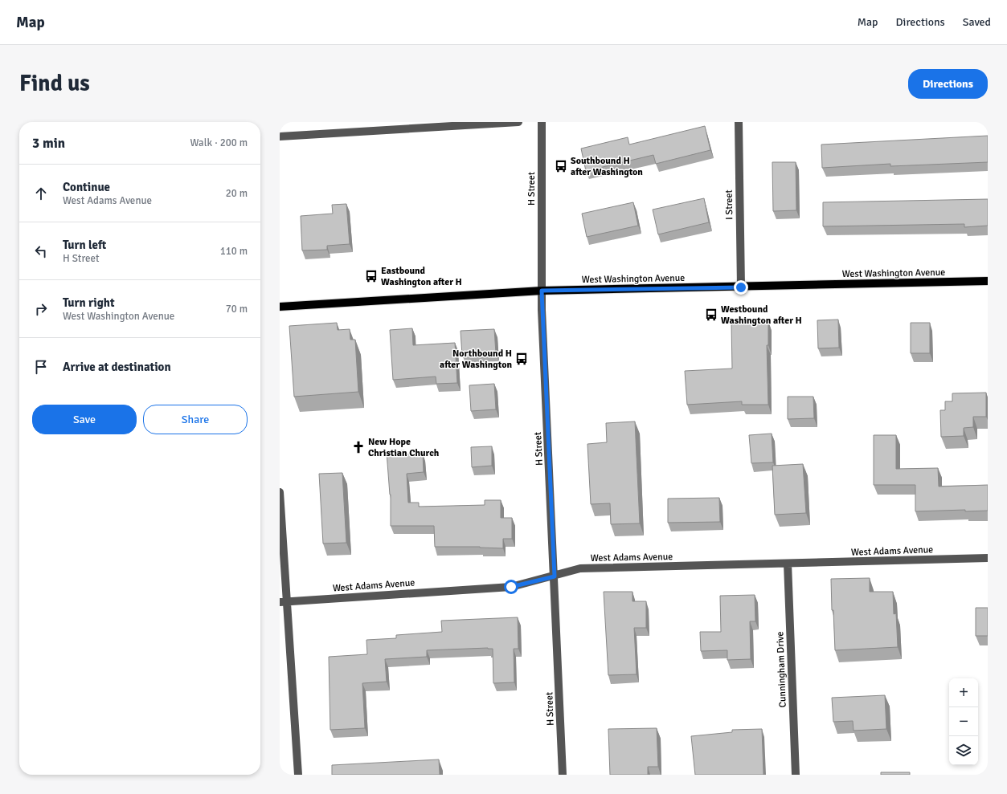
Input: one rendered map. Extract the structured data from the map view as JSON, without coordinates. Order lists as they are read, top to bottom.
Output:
{
  "streets": {
    "main road": ["West Washington Avenue"],
    "street": [
      "H Street",
      "I Street",
      "West Adams Avenue",
      "Cunningham Drive"
    ]
  },
  "crossings": [
    ["H Street", "West Washington Avenue"],
    ["H Street", "West Adams Avenue"],
    ["I Street", "West Washington Avenue"],
    ["West Adams Avenue", "Cunningham Drive"]
  ],
  "places": {
    "bus stop": [
      "Southbound H after Washington",
      "Eastbound Washington after H",
      "Westbound Washington after H",
      "Northbound H after Washington"
    ],
    "church": ["New Hope Christian Church"]
  },
  "page": {
    "header": "Map",
    "nav": ["Map", "Directions", "Saved"],
    "buttons": [
      "Directions",
      ["Save", "Share"]
    ],
    "title": "Find us",
    "heading": ["3 min", "Walk · 200 m"],
    "list": [
      ["Continue", "West Adams Avenue", "20 m"],
      ["Turn left", "H Street", "110 m"],
      ["Turn right", "West Washington Avenue", "70 m"],
      "Arrive at destination"
    ],
    "map_buttons": ["+", "−"]
  }
}
